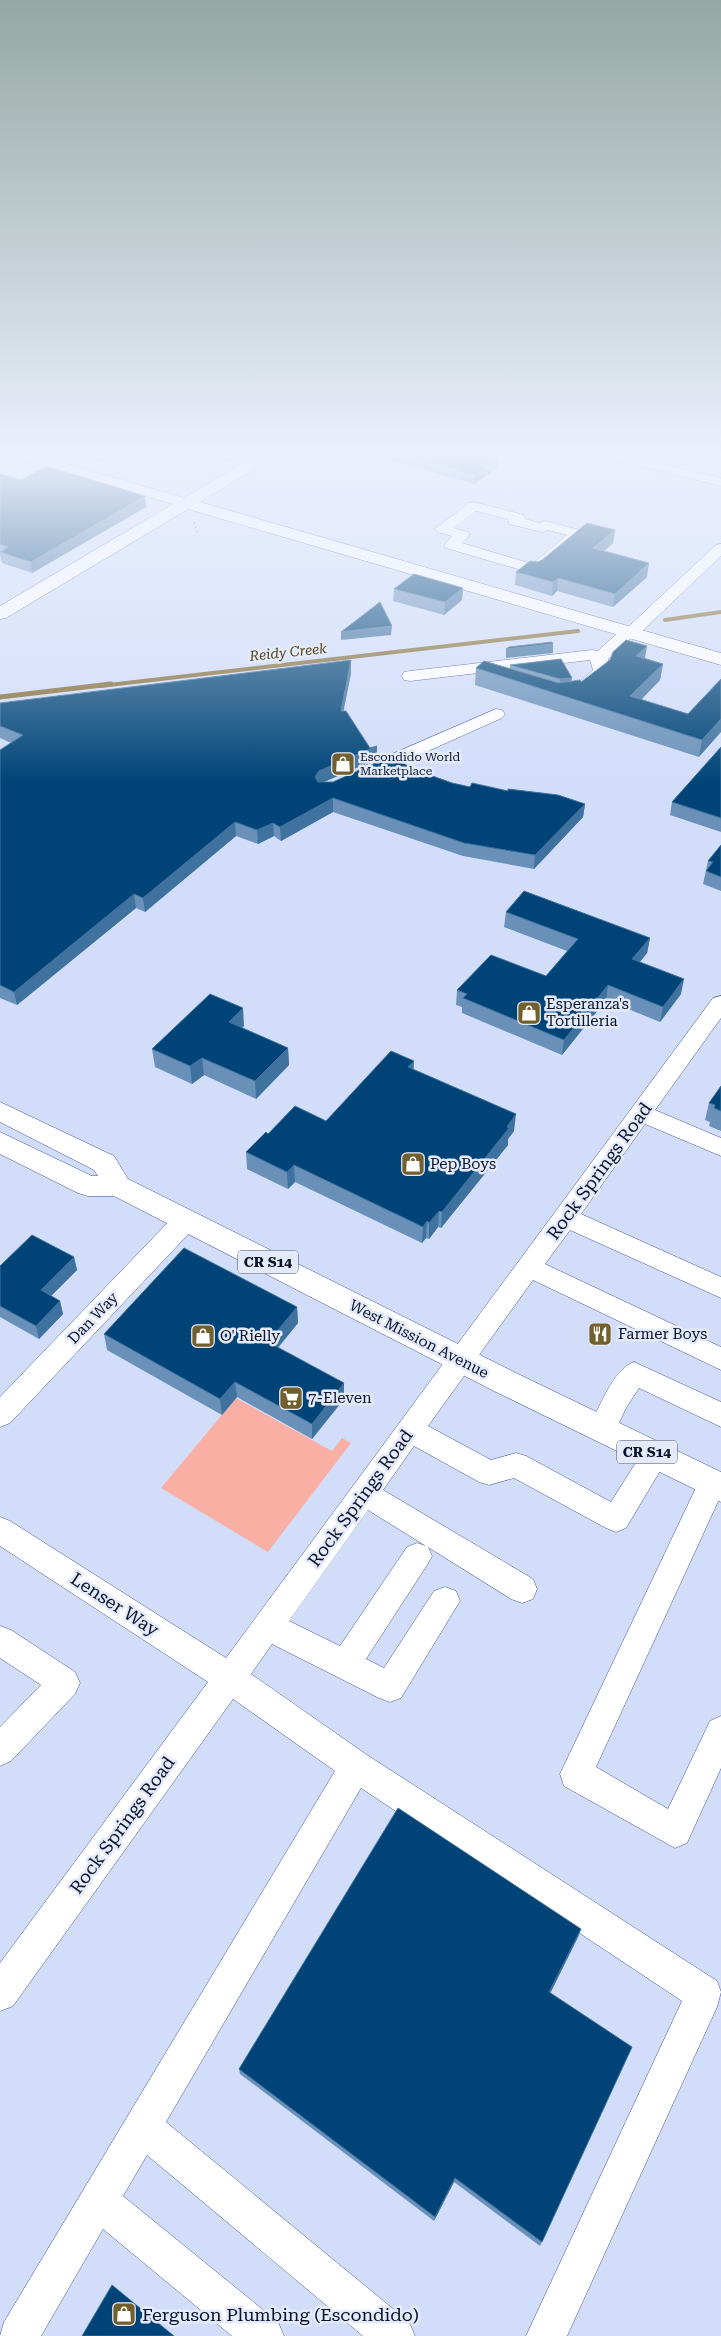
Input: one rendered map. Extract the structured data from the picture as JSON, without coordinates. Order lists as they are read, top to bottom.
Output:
{
  "streets": {
    "main road": ["CR S14", "West Mission Avenue"],
    "street": ["Rock Springs Road", "Dan Way", "Lenser Way"]
  },
  "crossings": [
    ["Rock Springs Road", "West Mission Avenue"],
    ["Rock Springs Road", "Lenser Way"],
    ["Dan Way", "West Mission Avenue"]
  ],
  "water": ["Reidy Creek"],
  "places": {
    "shop": [
      "Escondido World Marketplace",
      "Esperanza's Tortilleria",
      "Pep Boys",
      "O' Rielly",
      "Ferguson Plumbing (Escondido)"
    ],
    "restaurant": ["Farmer Boys"],
    "supermarket": ["7-Eleven"]
  }
}
